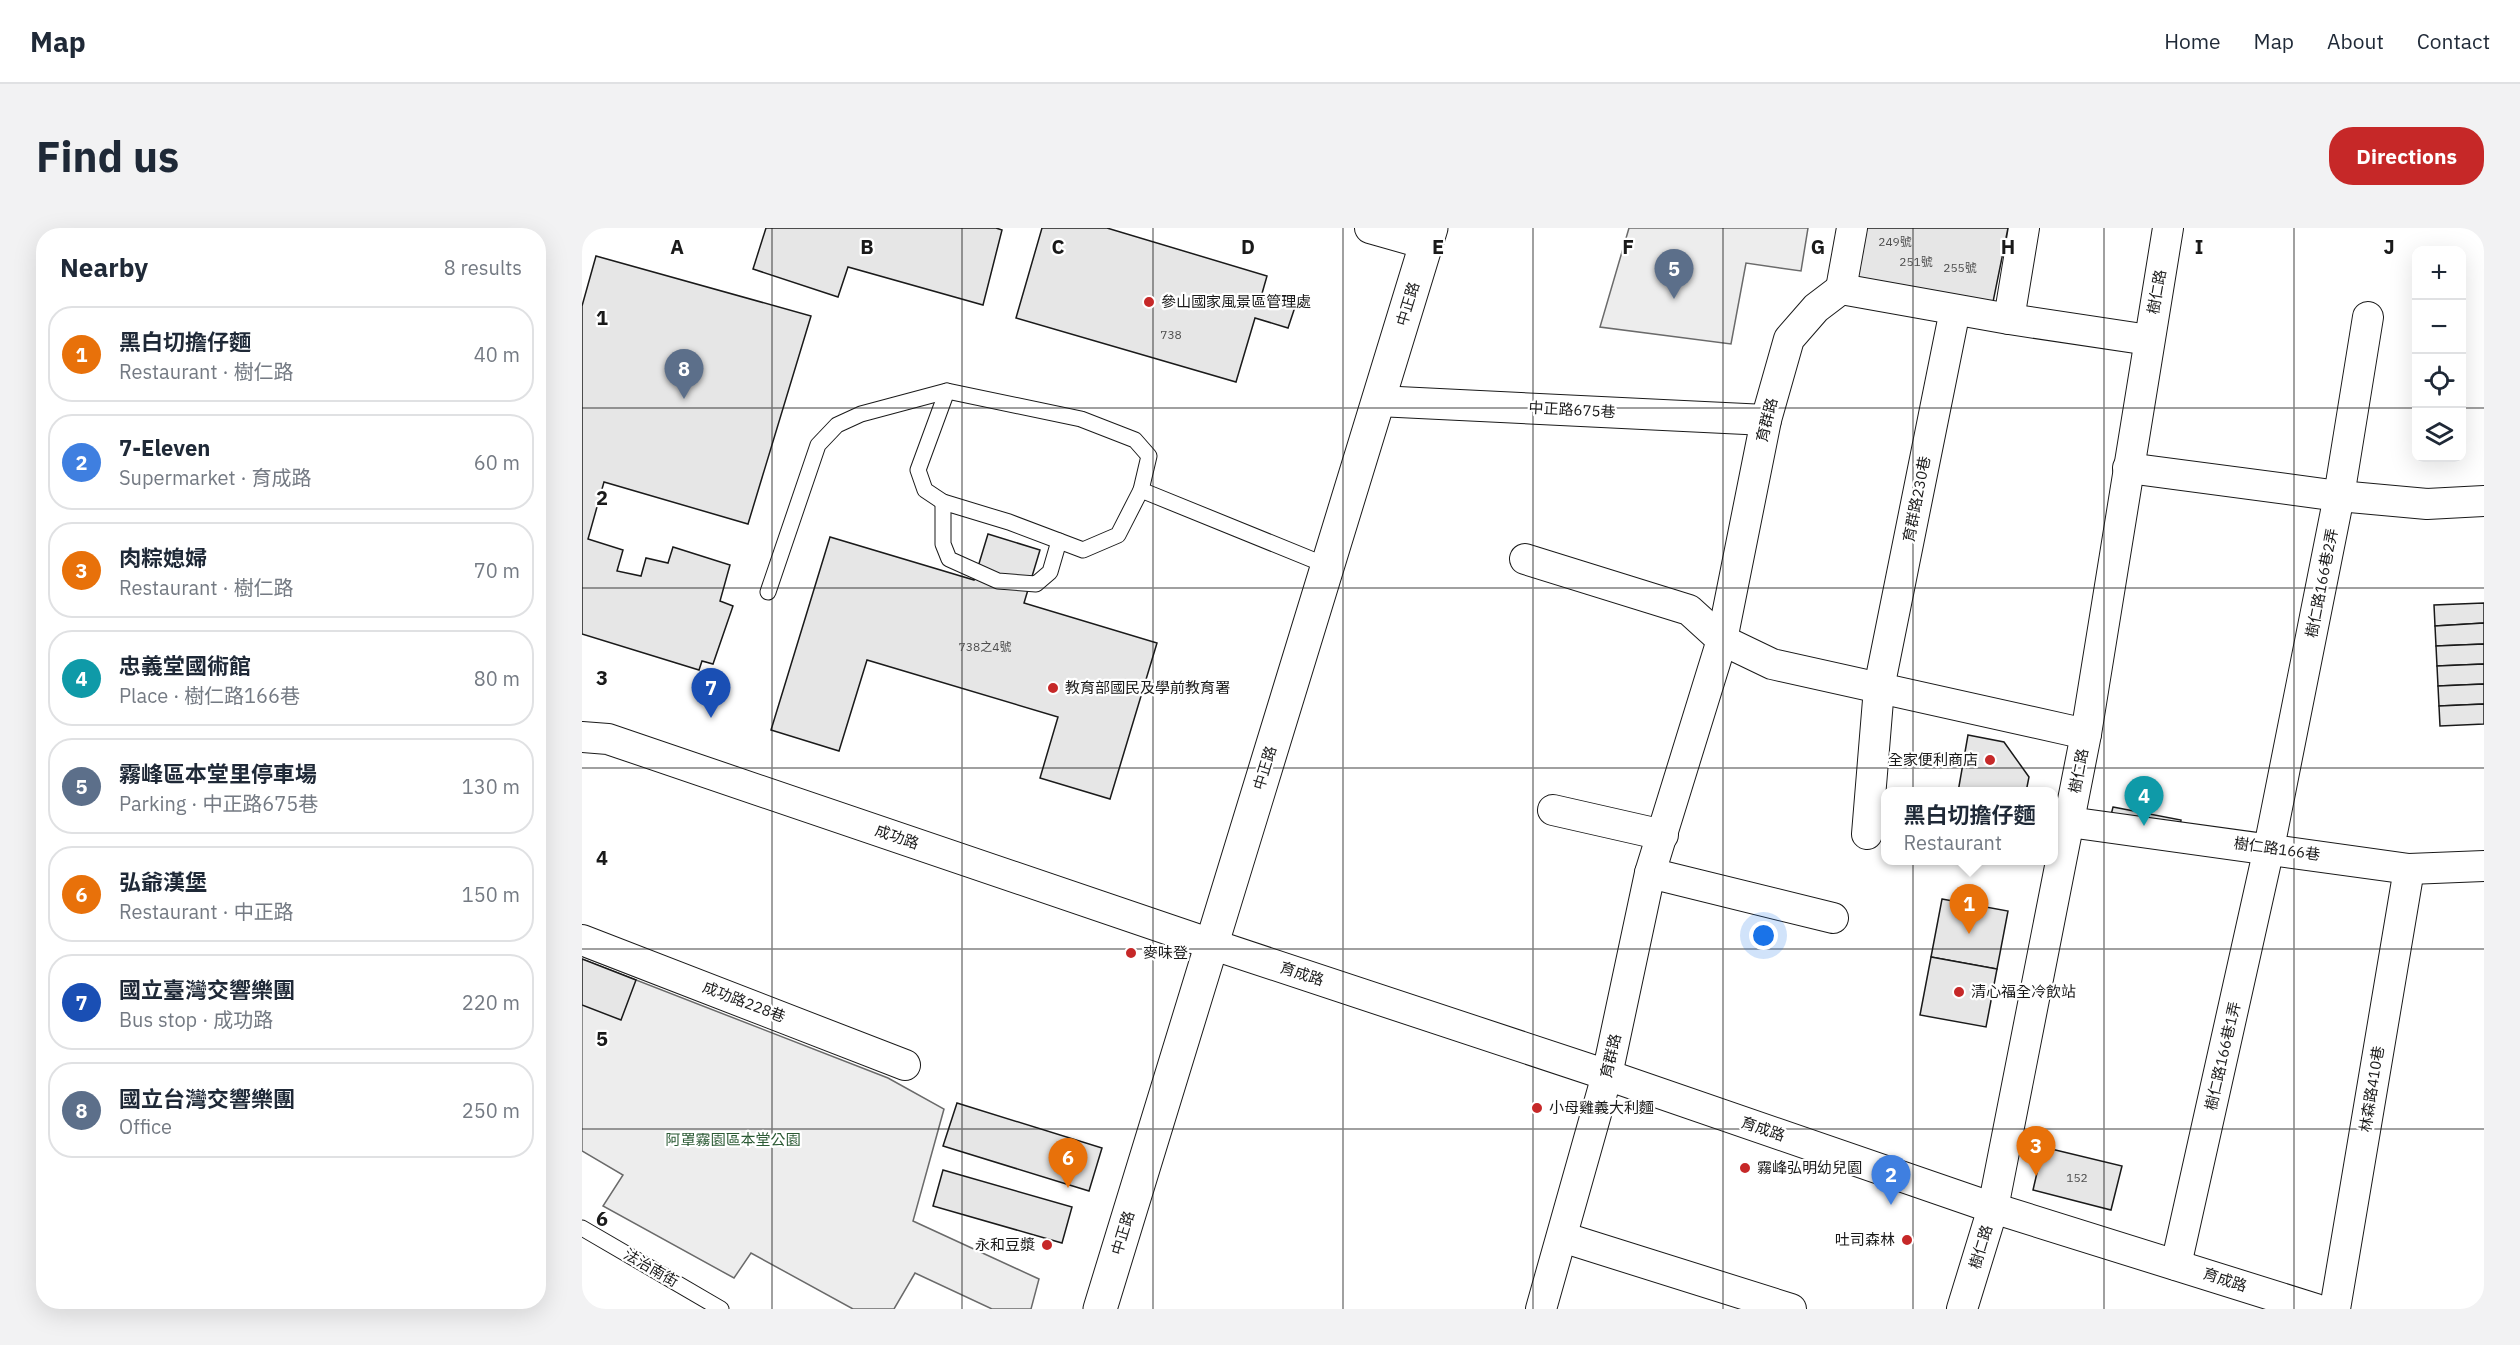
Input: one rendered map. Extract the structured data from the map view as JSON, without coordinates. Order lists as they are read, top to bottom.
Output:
{
  "streets": {
    "street": [
      "樹仁路",
      "中正路",
      "中正路675巷",
      "育群路",
      "育群路230巷",
      "樹仁路166巷2弄",
      "成功路",
      "樹仁路166巷",
      "育成路",
      "成功路228巷",
      "樹仁路166巷1弄",
      "林森路410巷"
    ],
    "lane": ["法治南街"]
  },
  "crossings": [
    ["樹仁路", "樹仁路166巷"],
    ["樹仁路", "育成路"],
    ["中正路", "中正路675巷"],
    ["中正路", "成功路"],
    ["中正路", "育成路"],
    ["中正路675巷", "育群路"],
    ["育群路", "育成路"],
    ["樹仁路166巷2弄", "樹仁路166巷"],
    ["樹仁路166巷2弄", "樹仁路166巷1弄"],
    ["成功路", "育成路"],
    ["樹仁路166巷", "樹仁路166巷1弄"],
    ["樹仁路166巷", "林森路410巷"],
    ["育成路", "樹仁路166巷1弄"]
  ],
  "parks": ["阿罩霧園區本堂公園"],
  "places": [
    "參山國家風景區管理處",
    "教育部國民及學前教育署",
    "全家便利商店",
    "麥味登",
    "清心福全冷飲站",
    "小母雞義大利麵",
    "霧峰弘明幼兒園",
    "吐司森林",
    "永和豆漿"
  ],
  "house_numbers": [
    "249號",
    "251號",
    "255號",
    "738",
    "738之4號",
    "152"
  ],
  "page": {
    "header": "Map",
    "nav": [
      "Home",
      "Map",
      "About",
      "Contact"
    ],
    "buttons": "Directions",
    "title": "Find us",
    "heading": ["Nearby", "8 results"],
    "map_buttons": ["+", "−"],
    "pins": [
      "5",
      "8",
      "7",
      "4",
      "1",
      "3",
      "6",
      "2"
    ],
    "list": [
      {
        "mark": "1",
        "name": "黑白切擔仔麵",
        "note": "Restaurant · 樹仁路",
        "value": "40 m"
      },
      {
        "mark": "2",
        "name": "7-Eleven",
        "note": "Supermarket · 育成路",
        "value": "60 m"
      },
      {
        "mark": "3",
        "name": "肉粽媳婦",
        "note": "Restaurant · 樹仁路",
        "value": "70 m"
      },
      {
        "mark": "4",
        "name": "忠義堂國術館",
        "note": "Place · 樹仁路166巷",
        "value": "80 m"
      },
      {
        "mark": "5",
        "name": "霧峰區本堂里停車場",
        "note": "Parking · 中正路675巷",
        "value": "130 m"
      },
      {
        "mark": "6",
        "name": "弘爺漢堡",
        "note": "Restaurant · 中正路",
        "value": "150 m"
      },
      {
        "mark": "7",
        "name": "國立臺灣交響樂團",
        "note": "Bus stop · 成功路",
        "value": "220 m"
      },
      {
        "mark": "8",
        "name": "國立台灣交響樂團",
        "note": "Office",
        "value": "250 m"
      }
    ],
    "popup": ["黑白切擔仔麵", "Restaurant"]
  },
  "grid": {
    "columns": [
      "A",
      "B",
      "C",
      "D",
      "E",
      "F",
      "G",
      "H",
      "I",
      "J"
    ],
    "rows": [
      "1",
      "2",
      "3",
      "4",
      "5",
      "6"
    ]
  }
}
